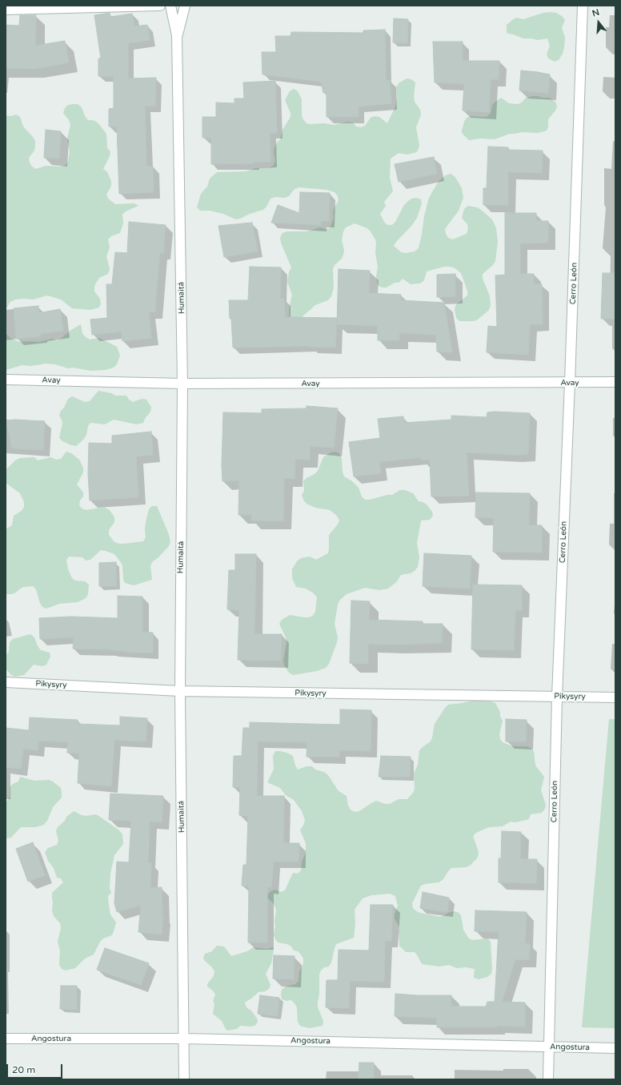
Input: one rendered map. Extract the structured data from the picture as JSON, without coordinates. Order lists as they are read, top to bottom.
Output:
{
  "streets": {
    "street": [
      "Cerro León",
      "Humaitá",
      "Avay",
      "Pikysyry",
      "Angostura"
    ]
  },
  "crossings": [
    ["Cerro León", "Avay"],
    ["Cerro León", "Pikysyry"],
    ["Cerro León", "Angostura"],
    ["Humaitá", "Avay"],
    ["Humaitá", "Pikysyry"],
    ["Humaitá", "Angostura"]
  ],
  "scale_bar": "20 m",
  "north": "top"
}
